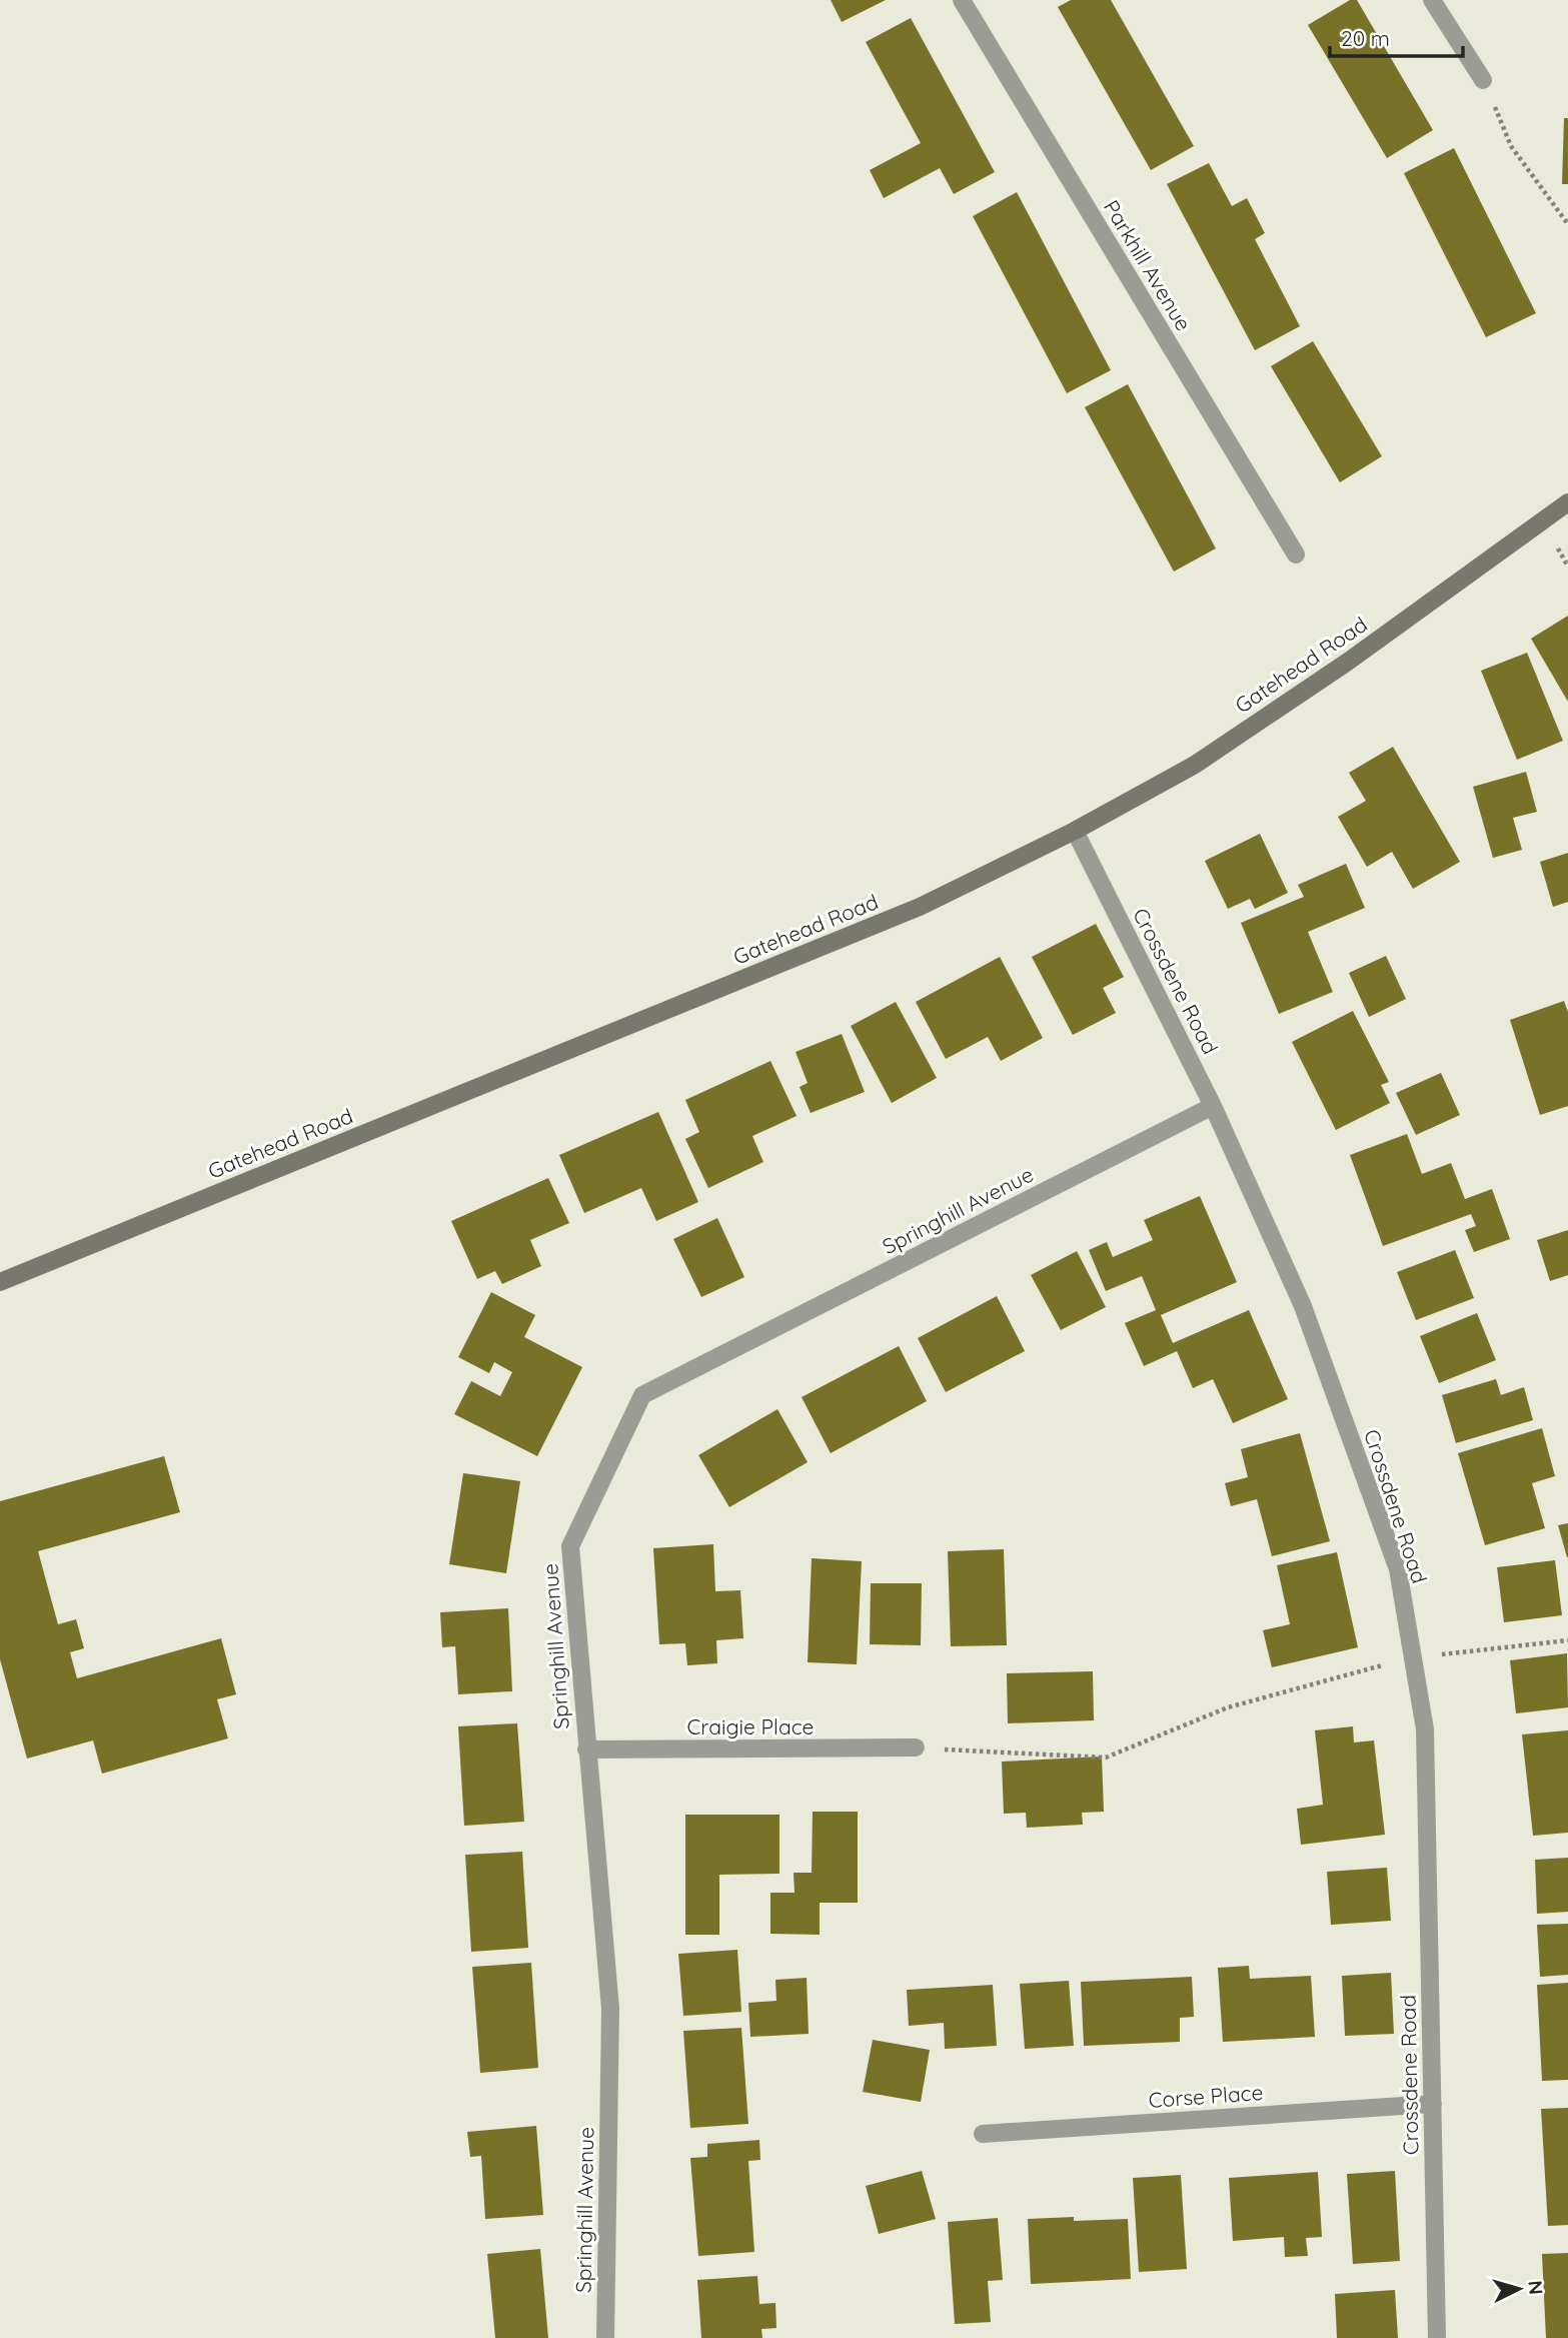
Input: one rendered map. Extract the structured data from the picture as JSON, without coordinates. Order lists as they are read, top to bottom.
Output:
{
  "streets": {
    "main road": ["Gatehead Road"],
    "street": [
      "Parkhill Avenue",
      "Crossdene Road",
      "Springhill Avenue",
      "Craigie Place",
      "Corse Place"
    ]
  },
  "crossings": [
    ["Gatehead Road", "Crossdene Road"],
    ["Crossdene Road", "Springhill Avenue"],
    ["Crossdene Road", "Corse Place"],
    ["Springhill Avenue", "Craigie Place"]
  ],
  "scale_bar": "20 m",
  "north": "right"
}
